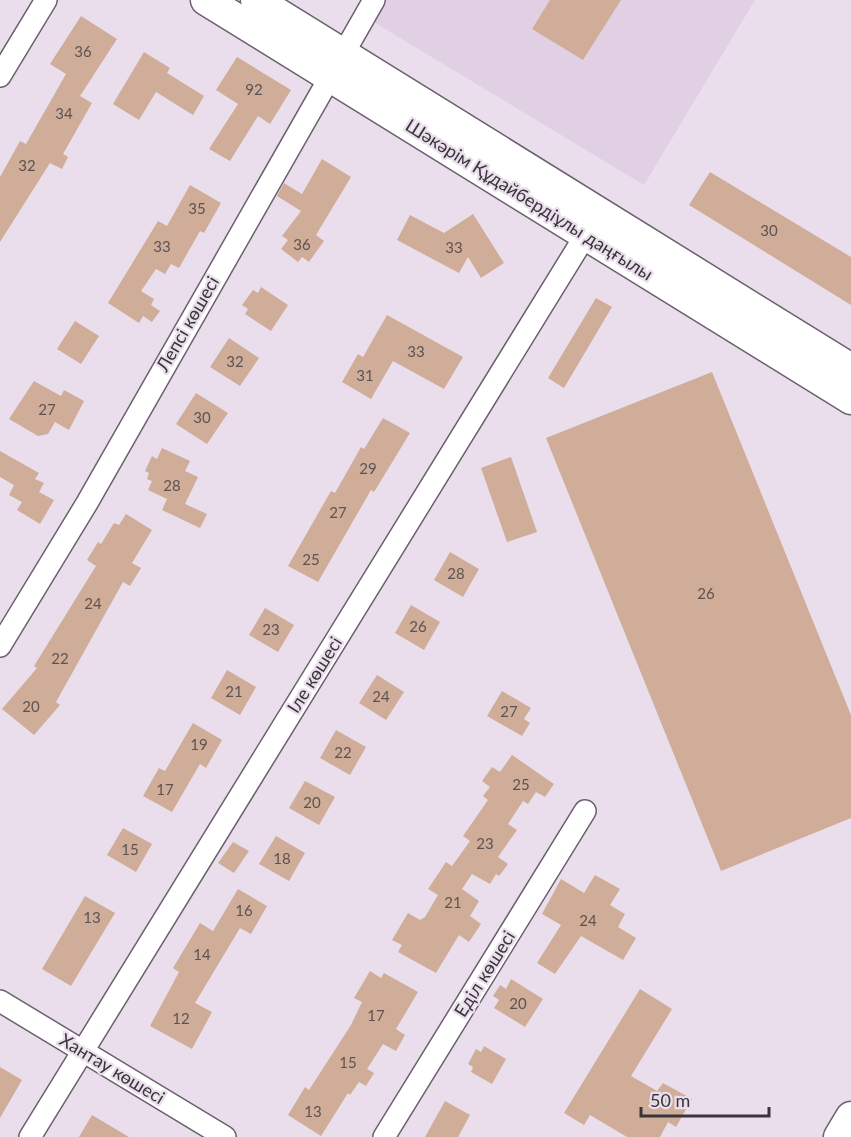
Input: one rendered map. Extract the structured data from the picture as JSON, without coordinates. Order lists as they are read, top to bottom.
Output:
{
  "streets": {
    "main road": ["Шәкәрім Құдайбердіұлы даңғылы"],
    "street": [
      "Лепсі көшесі",
      "Іле көшесі",
      "Еділ көшесі",
      "Хантау көшесі"
    ]
  },
  "crossings": [
    ["Шәкәрім Құдайбердіұлы даңғылы", "Лепсі көшесі"],
    ["Шәкәрім Құдайбердіұлы даңғылы", "Іле көшесі"],
    ["Іле көшесі", "Хантау көшесі"]
  ],
  "house_numbers": [
    "36",
    "92",
    "34",
    "32",
    "35",
    "30",
    "36",
    "33",
    "33",
    "33",
    "32",
    "31",
    "27",
    "30",
    "29",
    "28",
    "27",
    "25",
    "28",
    "26",
    "24",
    "26",
    "23",
    "22",
    "21",
    "24",
    "20",
    "27",
    "19",
    "22",
    "25",
    "17",
    "20",
    "23",
    "15",
    "18",
    "21",
    "16",
    "13",
    "24",
    "14",
    "20",
    "17",
    "12",
    "15",
    "13"
  ],
  "scale_bar": "50 m"
}
